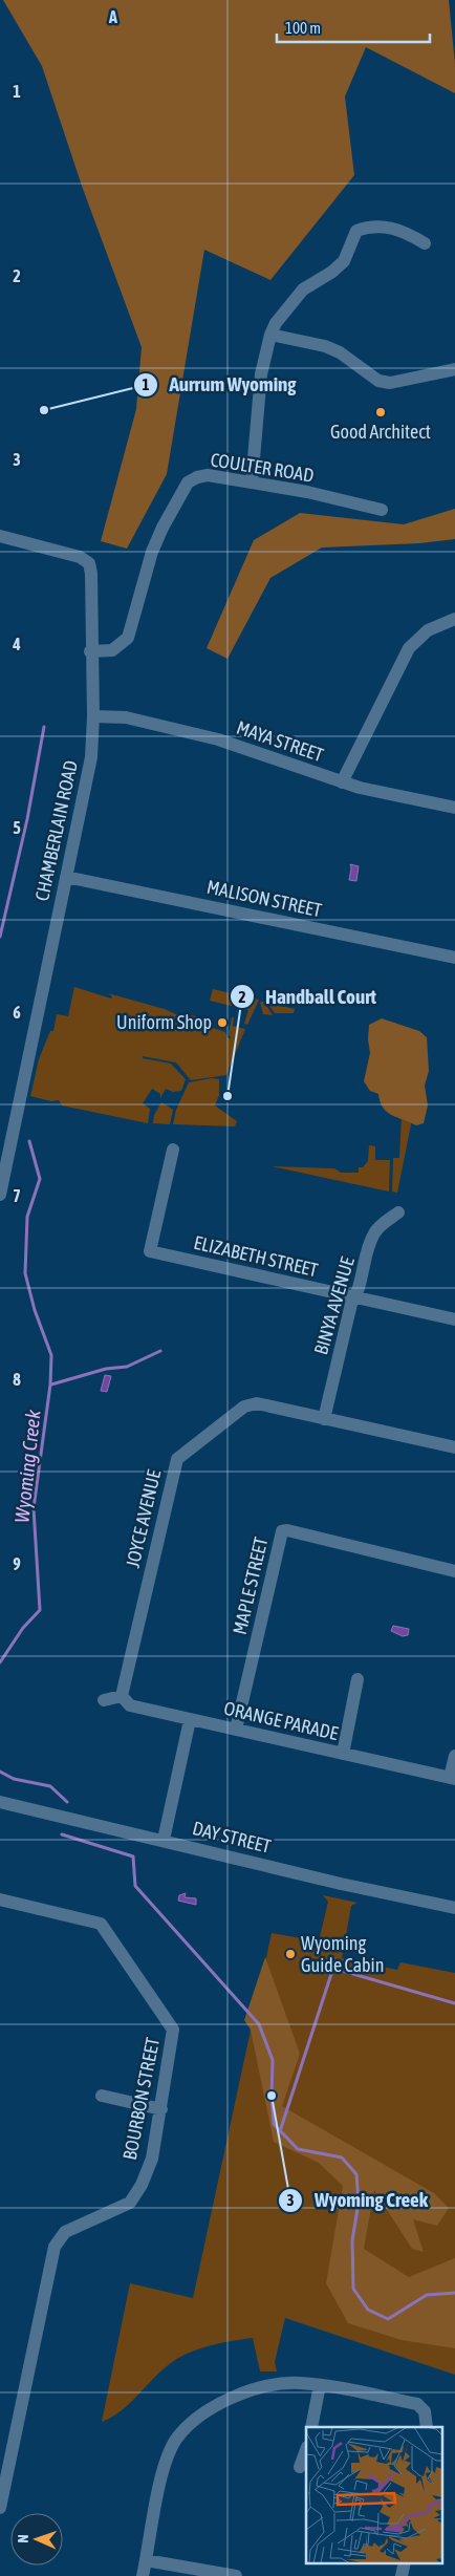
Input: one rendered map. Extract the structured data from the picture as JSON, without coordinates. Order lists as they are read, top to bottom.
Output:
{
  "streets": {
    "street": [
      "COULTER ROAD",
      "MAYA STREET",
      "CHAMBERLAIN ROAD",
      "MALISON STREET",
      "ELIZABETH STREET",
      "BINYA AVENUE",
      "JOYCE AVENUE",
      "MAPLE STREET",
      "ORANGE PARADE",
      "DAY STREET",
      "BOURBON STREET"
    ]
  },
  "crossings": [
    ["COULTER ROAD", "CHAMBERLAIN ROAD"],
    ["MAYA STREET", "CHAMBERLAIN ROAD"],
    ["CHAMBERLAIN ROAD", "MALISON STREET"],
    ["ELIZABETH STREET", "BINYA AVENUE"],
    ["BINYA AVENUE", "JOYCE AVENUE"],
    ["JOYCE AVENUE", "ORANGE PARADE"],
    ["MAPLE STREET", "ORANGE PARADE"]
  ],
  "water": ["Wyoming Creek"],
  "places": [
    "Aurrum Wyoming",
    "Good Architect",
    "Uniform Shop",
    "Handball Court",
    "Wyoming Guide Cabin",
    "Wyoming Creek"
  ],
  "scale_bar": "100 m",
  "north": "left",
  "grid": {
    "columns": ["A"],
    "rows": [
      "1",
      "2",
      "3",
      "4",
      "5",
      "6",
      "7",
      "8",
      "9"
    ]
  }
}
